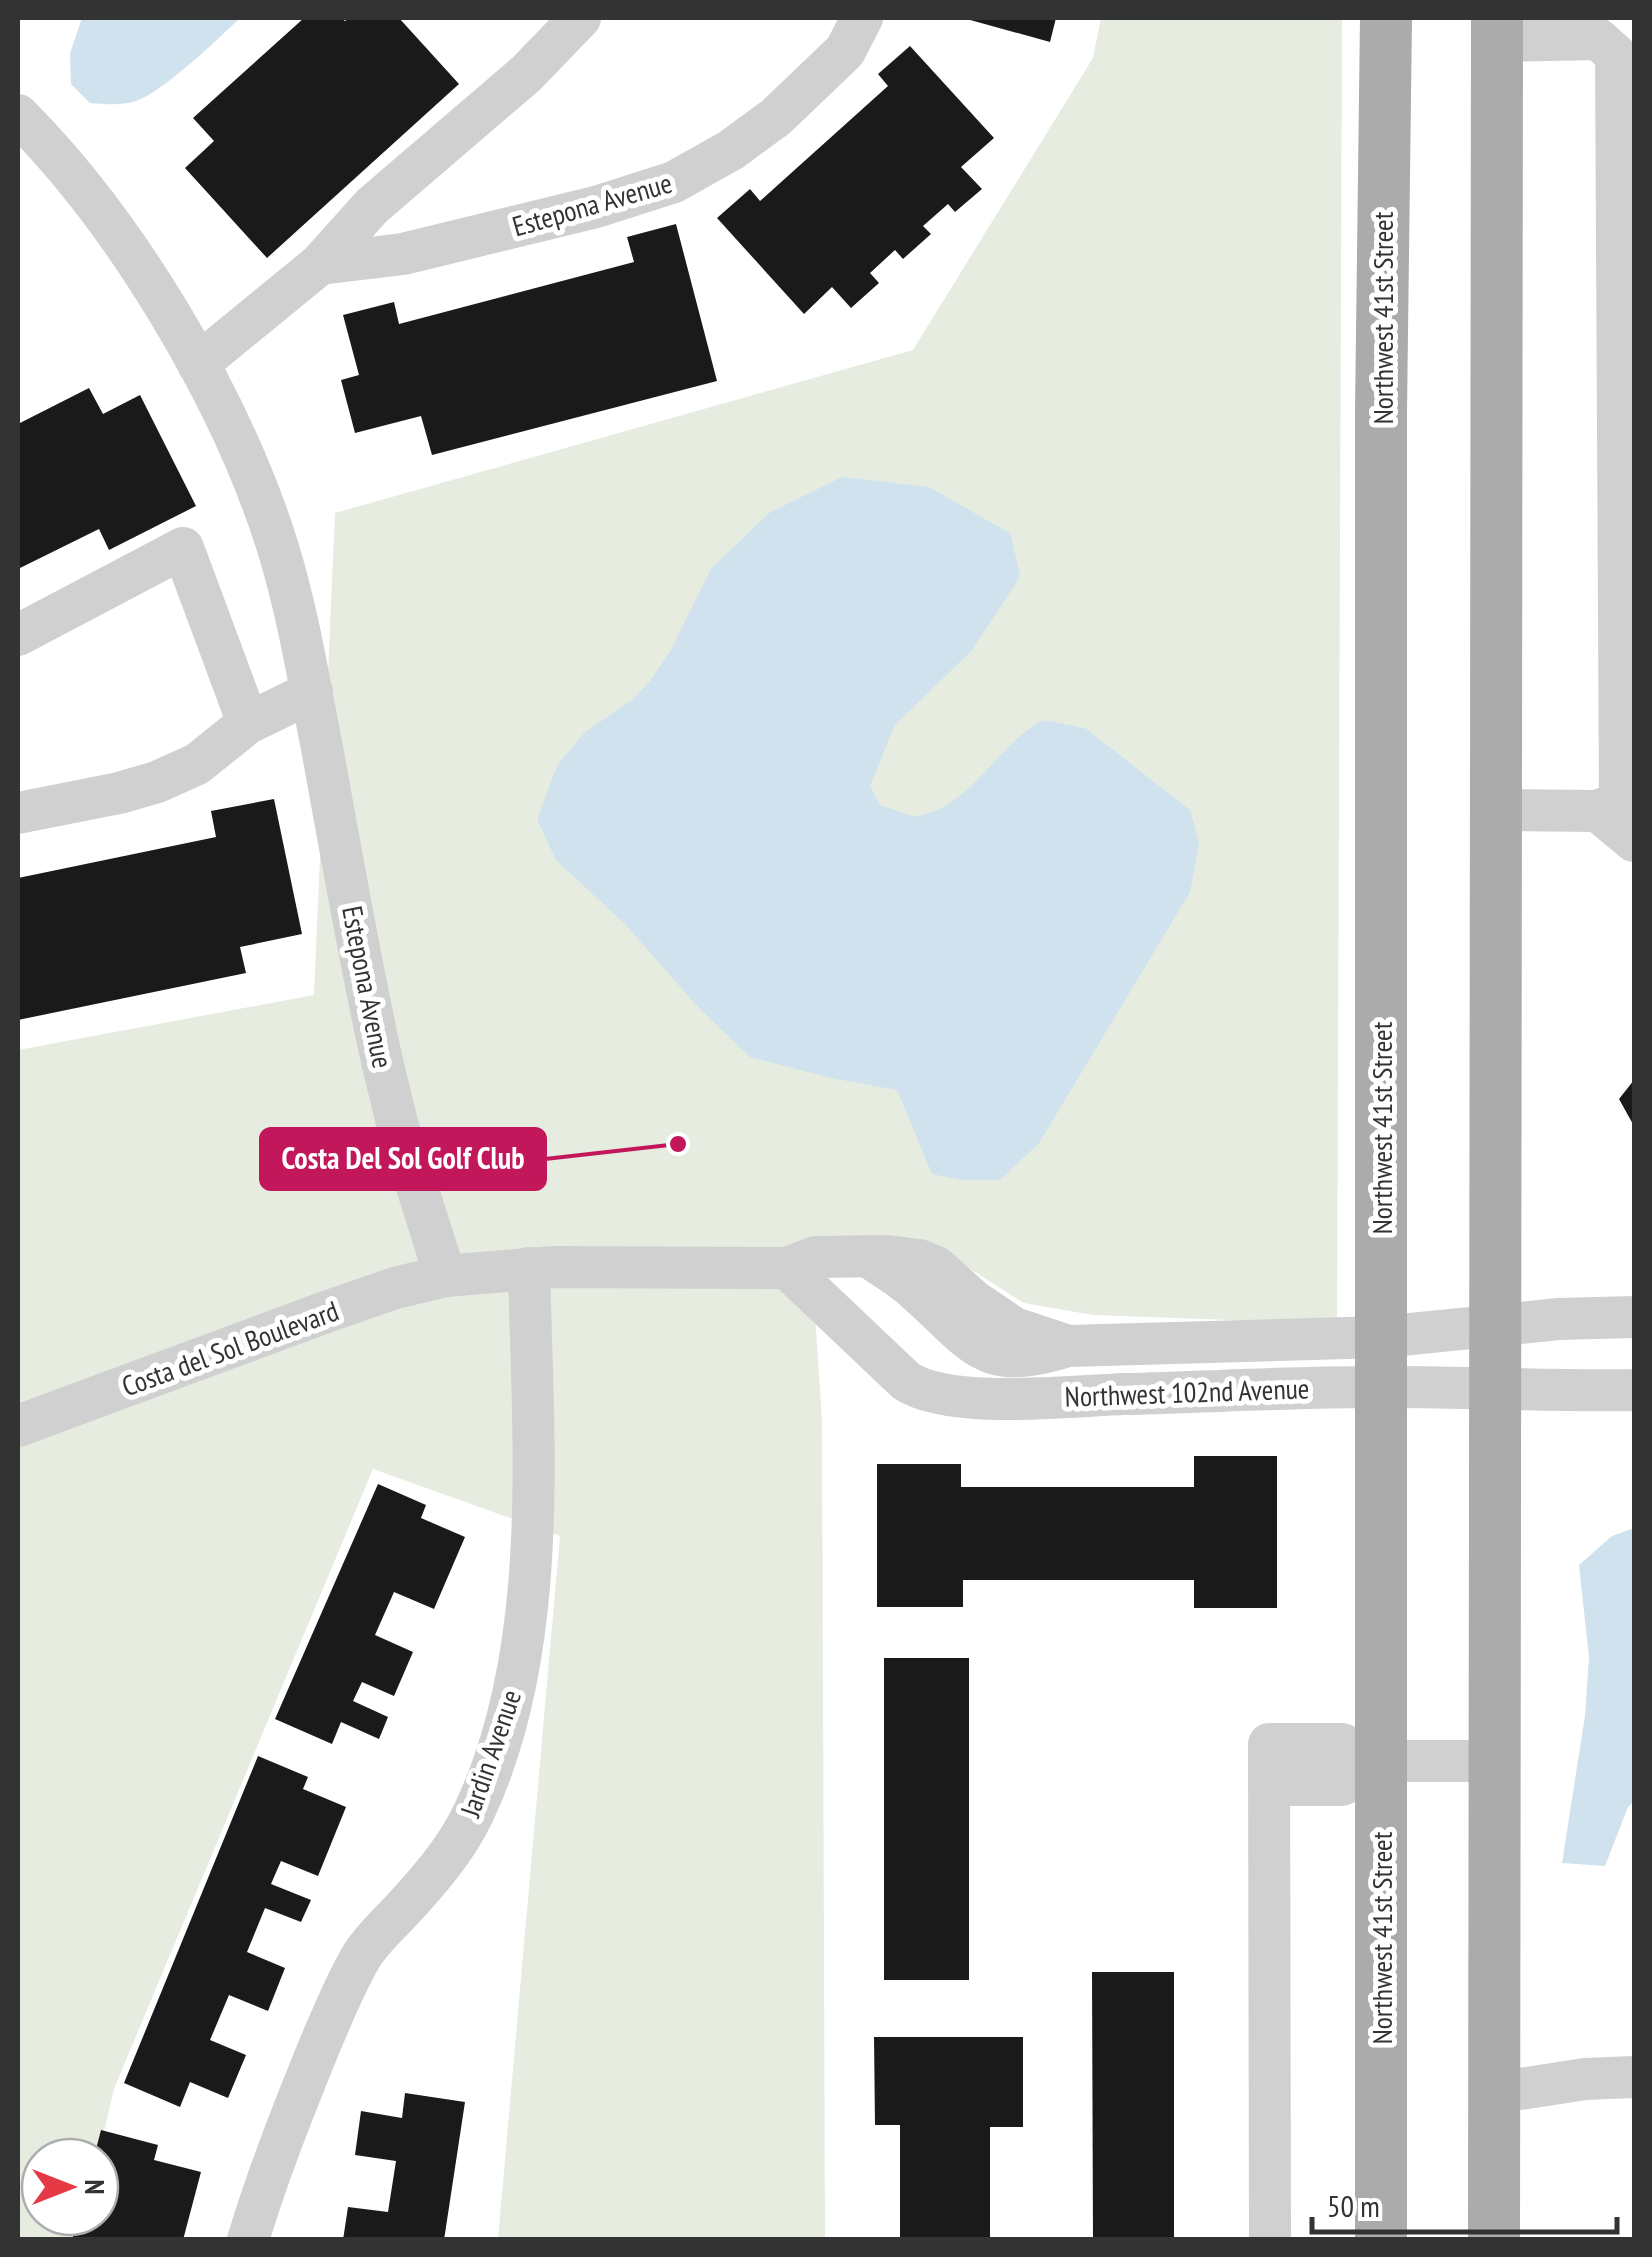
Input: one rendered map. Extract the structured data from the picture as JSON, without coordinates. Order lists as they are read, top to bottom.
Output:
{
  "streets": {
    "main road": ["Northwest 41st Street"],
    "street": [
      "Estepona Avenue",
      "Costa del Sol Boulevard",
      "Northwest 102nd Avenue",
      "Jardin Avenue"
    ]
  },
  "crossings": [
    ["Estepona Avenue", "Costa del Sol Boulevard"],
    ["Estepona Avenue", "Northwest 102nd Avenue"],
    ["Northwest 41st Street", "Northwest 102nd Avenue"],
    ["Costa del Sol Boulevard", "Northwest 102nd Avenue"],
    ["Northwest 102nd Avenue", "Jardin Avenue"]
  ],
  "places": ["Costa Del Sol Golf Club"],
  "scale_bar": "50 m",
  "north": "right"
}
